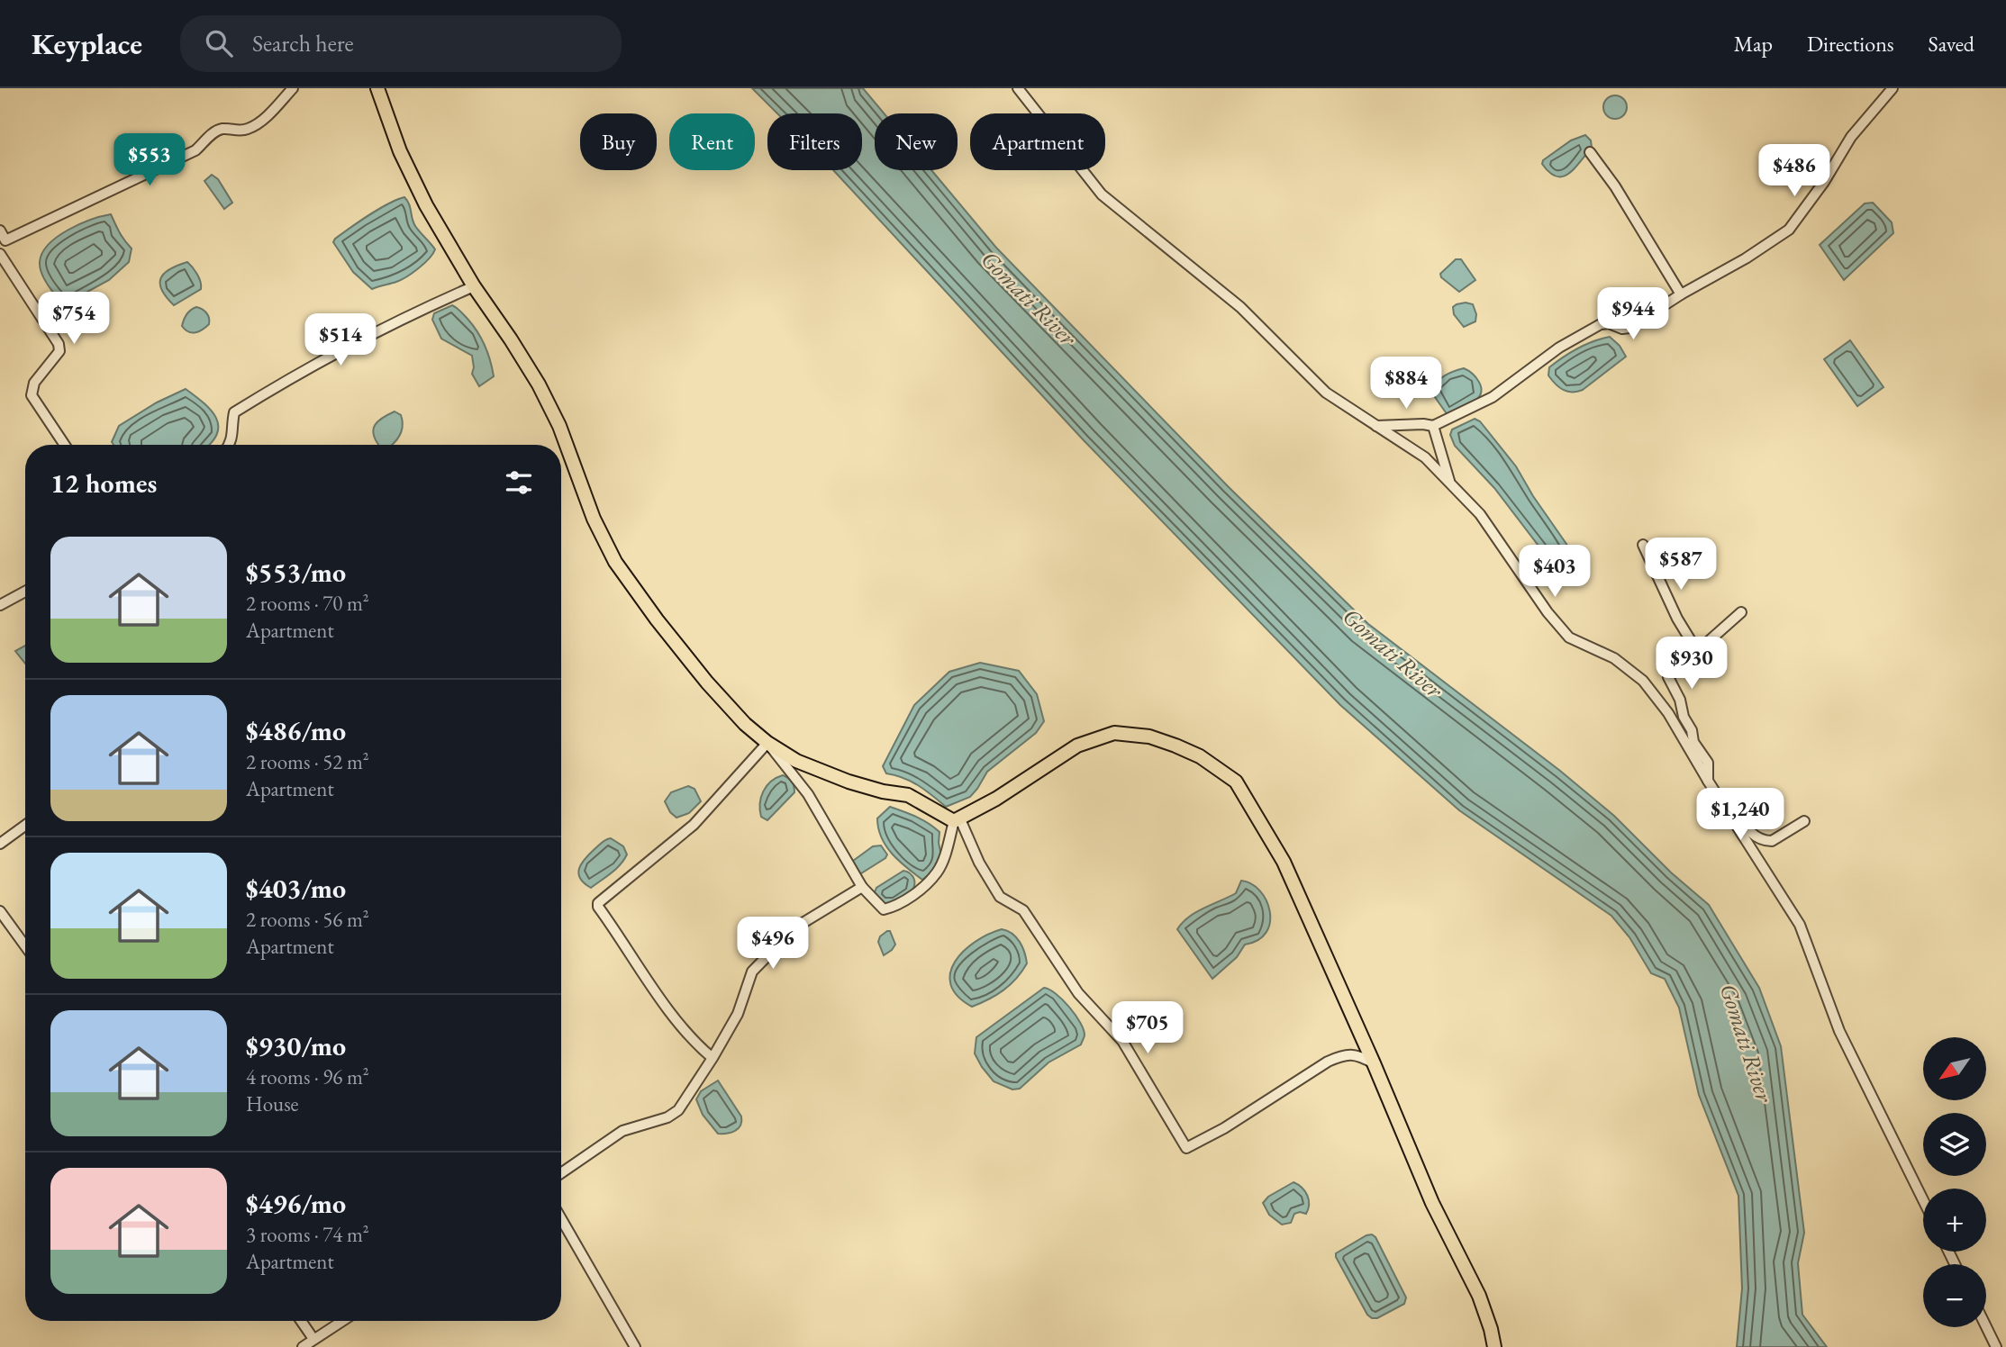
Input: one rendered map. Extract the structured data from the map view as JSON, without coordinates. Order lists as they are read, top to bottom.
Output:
{
  "water": ["Gomati River"],
  "north": "bottom left",
  "page": {
    "header": "Keyplace",
    "search": "Search here",
    "nav": ["Map", "Directions", "Saved"],
    "chip": [
      "Buy",
      "Rent",
      "Filters",
      "New",
      "Apartment"
    ],
    "price": [
      "$553",
      "$486",
      "$944",
      "$754",
      "$514",
      "$884",
      "$587",
      "$403",
      "$930",
      "$1,240",
      "$496",
      "$705"
    ],
    "heading": "12 homes",
    "list": [
      {
        "name": "$553/mo",
        "note": "2 rooms · 70 m² · Apartment"
      },
      {
        "name": "$486/mo",
        "note": "2 rooms · 52 m² · Apartment"
      },
      {
        "name": "$403/mo",
        "note": "2 rooms · 56 m² · Apartment"
      },
      {
        "name": "$930/mo",
        "note": "4 rooms · 96 m² · House"
      },
      {
        "name": "$496/mo",
        "note": "3 rooms · 74 m² · Apartment"
      }
    ],
    "map_buttons": ["+", "−"]
  }
}
